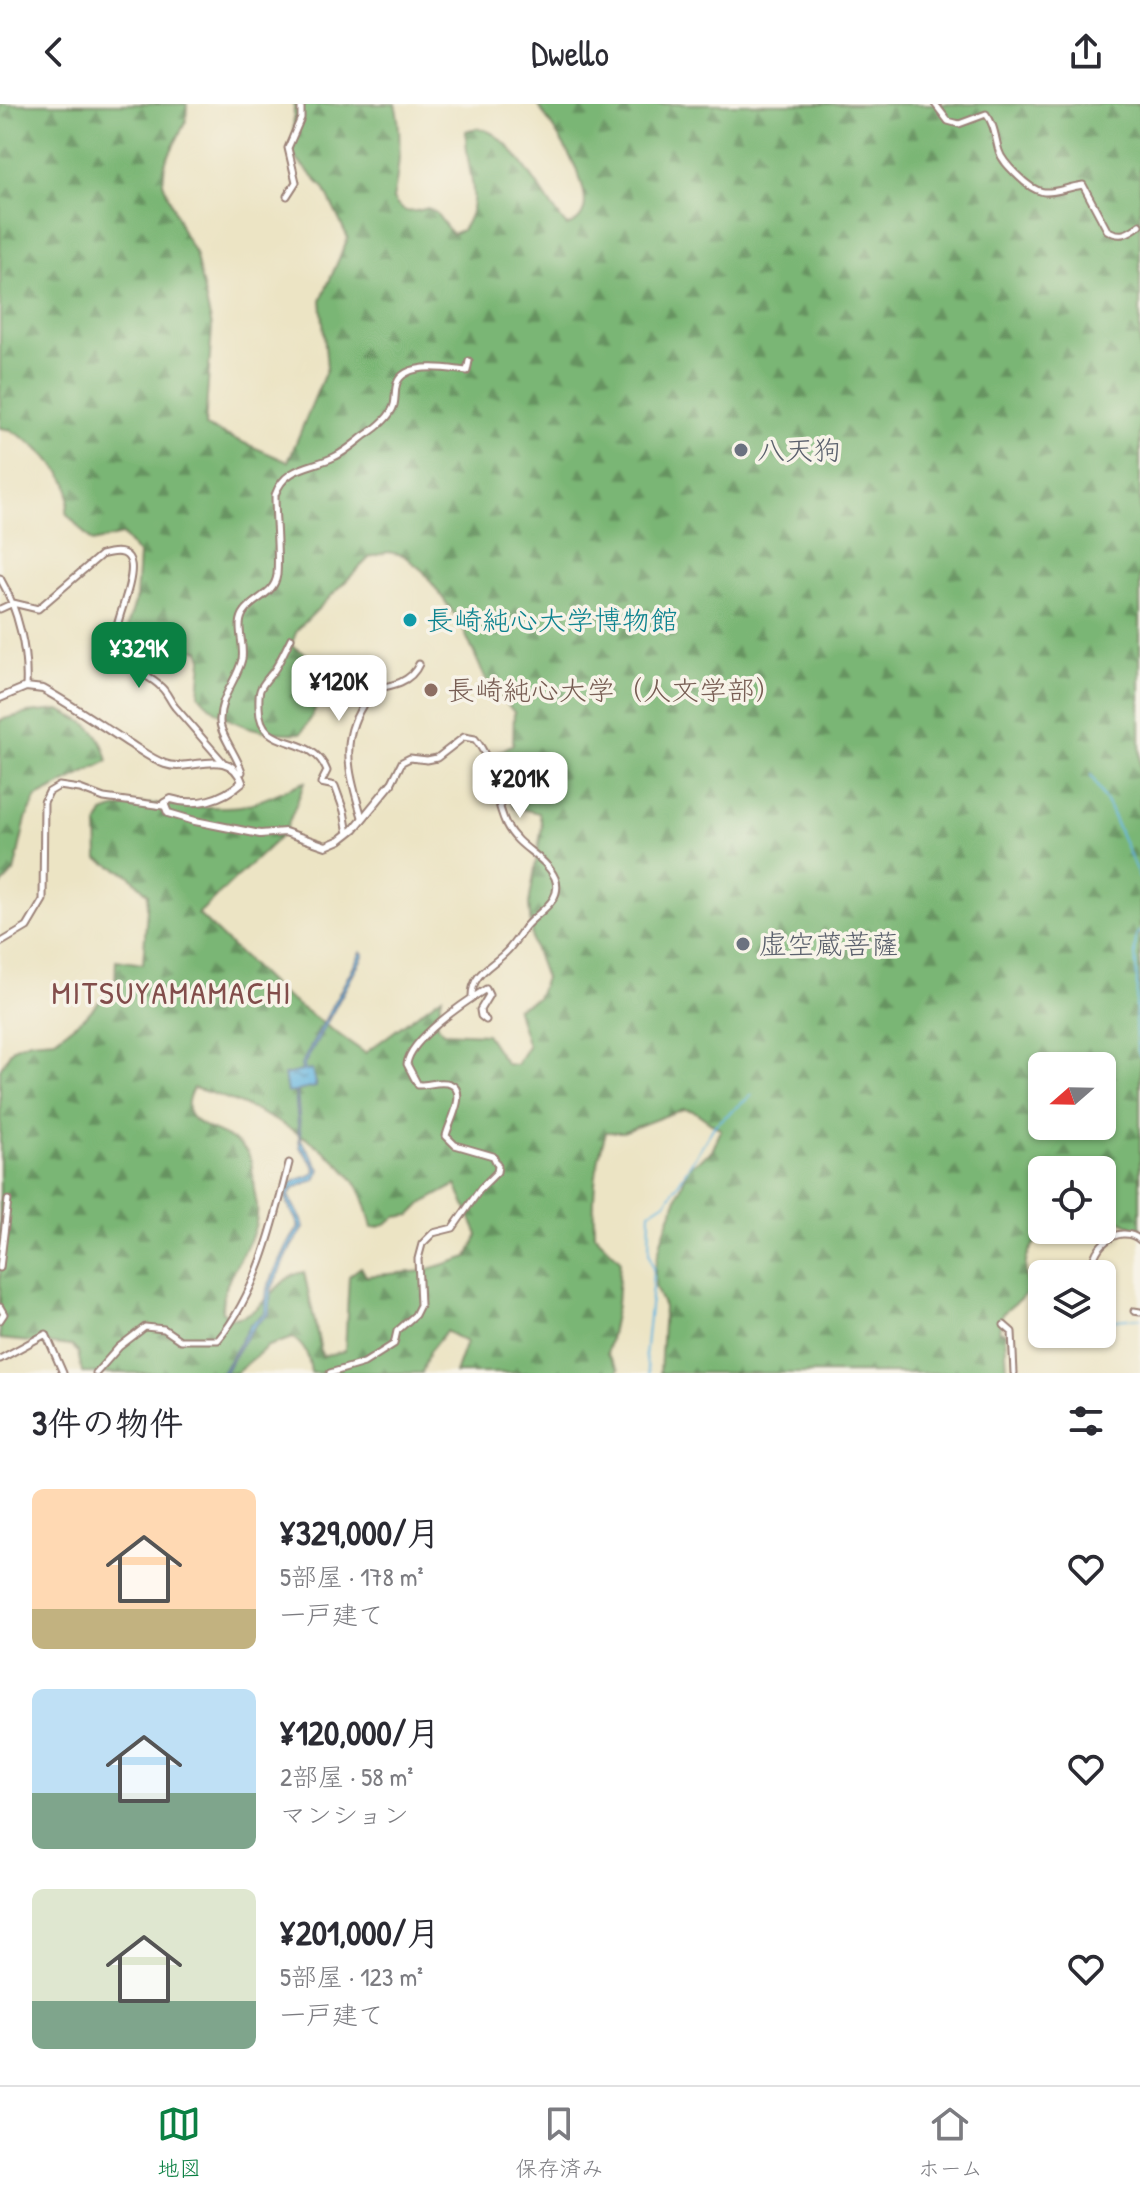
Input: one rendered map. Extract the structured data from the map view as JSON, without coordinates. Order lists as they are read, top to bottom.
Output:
{
  "districts": ["MITSUYAMAMACHI"],
  "places": [
    "八天狗",
    "長崎純心大学博物館",
    "長崎純心大学（人文学部）",
    "虚空蔵菩薩"
  ],
  "north": "left",
  "page": {
    "header": "Dwello",
    "price": ["¥329K", "¥120K", "¥201K"],
    "heading": "3件の物件",
    "list": [
      {
        "name": "¥329,000/月",
        "note": "5部屋 · 178 m² · 一戸建て"
      },
      {
        "name": "¥120,000/月",
        "note": "2部屋 · 58 m² · マンション"
      },
      {
        "name": "¥201,000/月",
        "note": "5部屋 · 123 m² · 一戸建て"
      }
    ],
    "tabs": ["地図", "保存済み", "ホーム"]
  }
}
